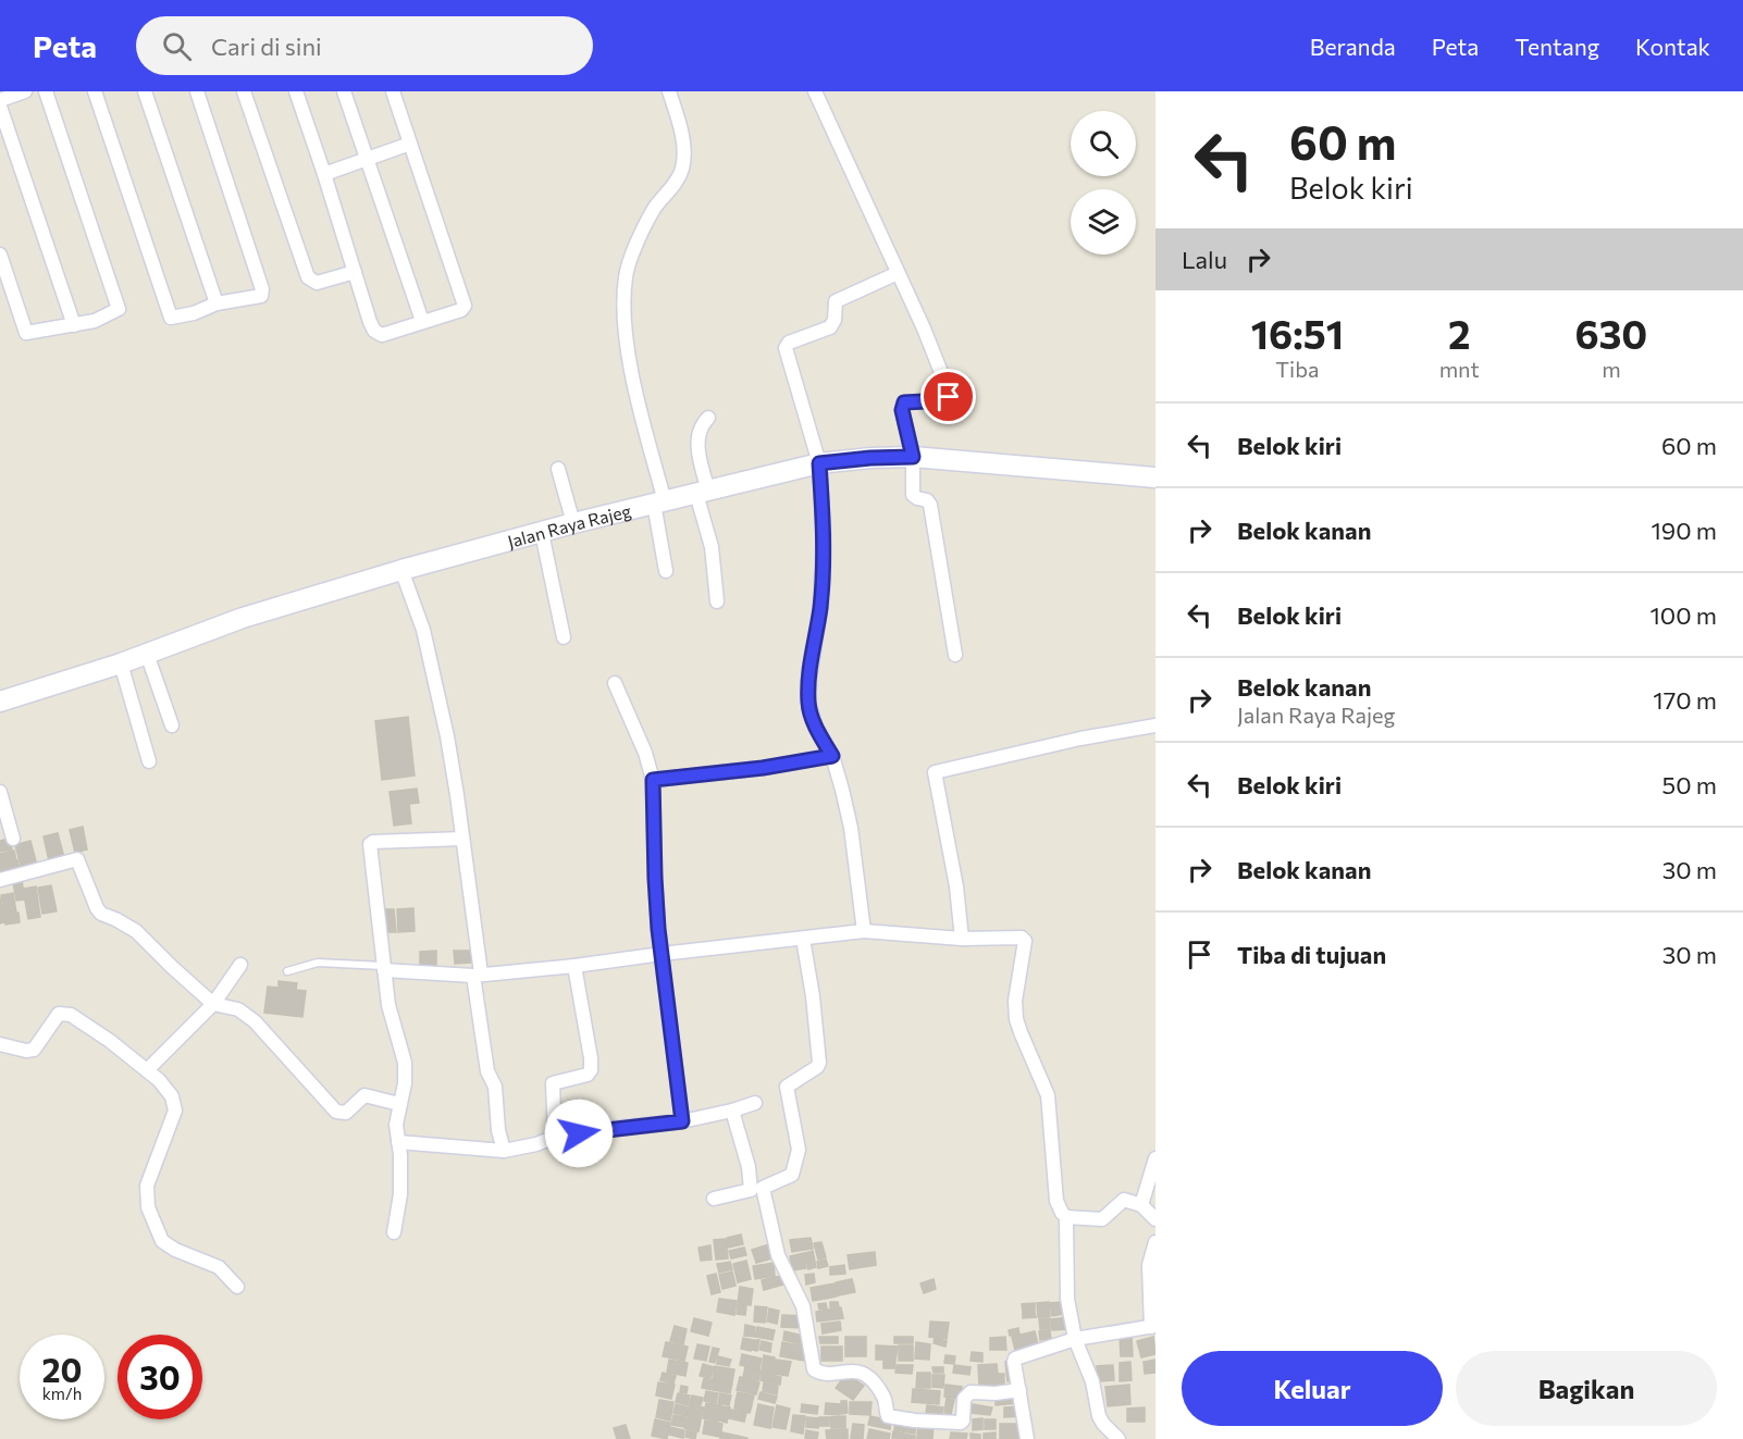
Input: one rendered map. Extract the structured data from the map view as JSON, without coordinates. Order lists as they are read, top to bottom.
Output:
{
  "streets": {
    "main road": ["Jalan Raya Rajeg"]
  },
  "page": {
    "header": "Peta",
    "search": "Cari di sini",
    "nav": [
      "Beranda",
      "Peta",
      "Tentang",
      "Kontak"
    ],
    "turn": ["60 m", "Belok kiri"],
    "then": "Lalu",
    "eta": [
      "16:51",
      "Tiba",
      "2",
      "mnt",
      "630",
      "m"
    ],
    "list": [
      {
        "name": "Belok kiri",
        "value": "60 m"
      },
      {
        "name": "Belok kanan",
        "value": "190 m"
      },
      {
        "name": "Belok kiri",
        "value": "100 m"
      },
      {
        "name": "Belok kanan",
        "note": "Jalan Raya Rajeg",
        "value": "170 m"
      },
      {
        "name": "Belok kiri",
        "value": "50 m"
      },
      {
        "name": "Belok kanan",
        "value": "30 m"
      },
      {
        "name": "Tiba di tujuan",
        "value": "30 m"
      }
    ],
    "speed": "20 km/h",
    "limit": "30",
    "buttons": ["Keluar", "Bagikan"]
  }
}
